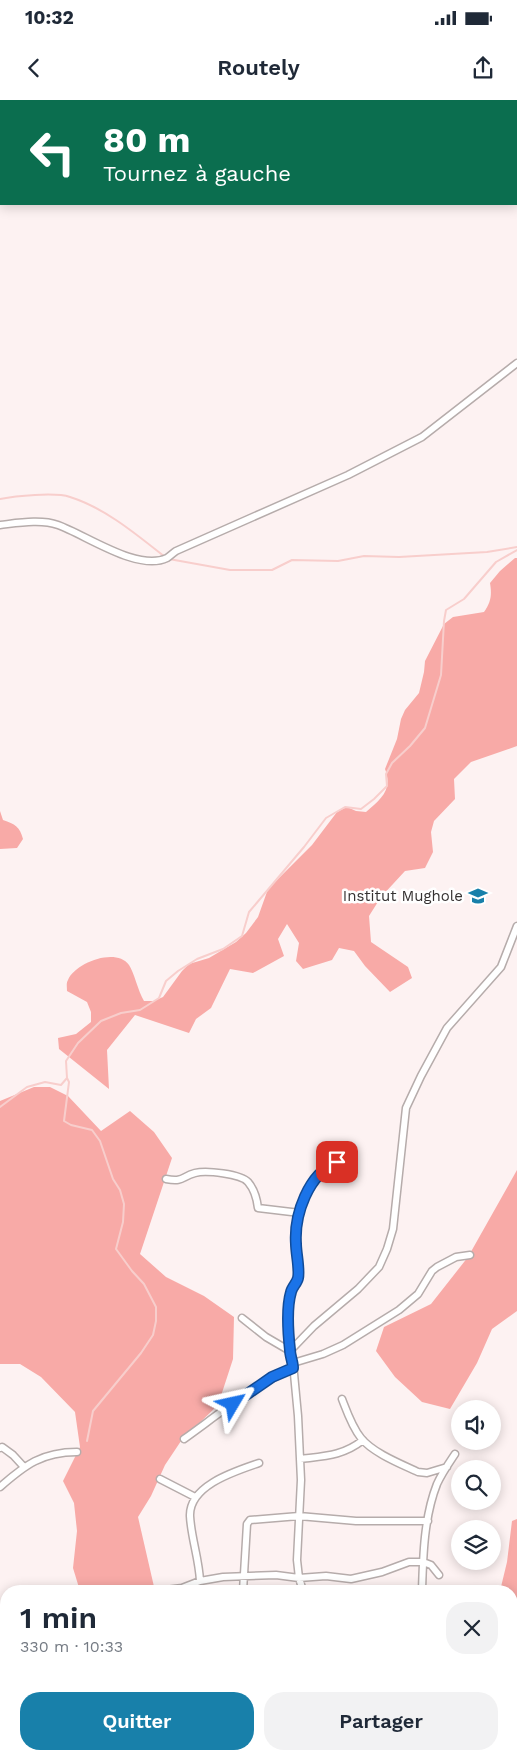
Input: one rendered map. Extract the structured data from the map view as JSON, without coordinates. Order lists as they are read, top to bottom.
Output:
{
  "places": {
    "school or university": ["Institut Mughole"]
  },
  "page": {
    "status": "10:32",
    "header": "Routely",
    "turn": ["80 m", "Tournez à gauche"],
    "heading": ["1 min", "330 m · 10:33"],
    "buttons": ["Quitter", "Partager"]
  }
}
